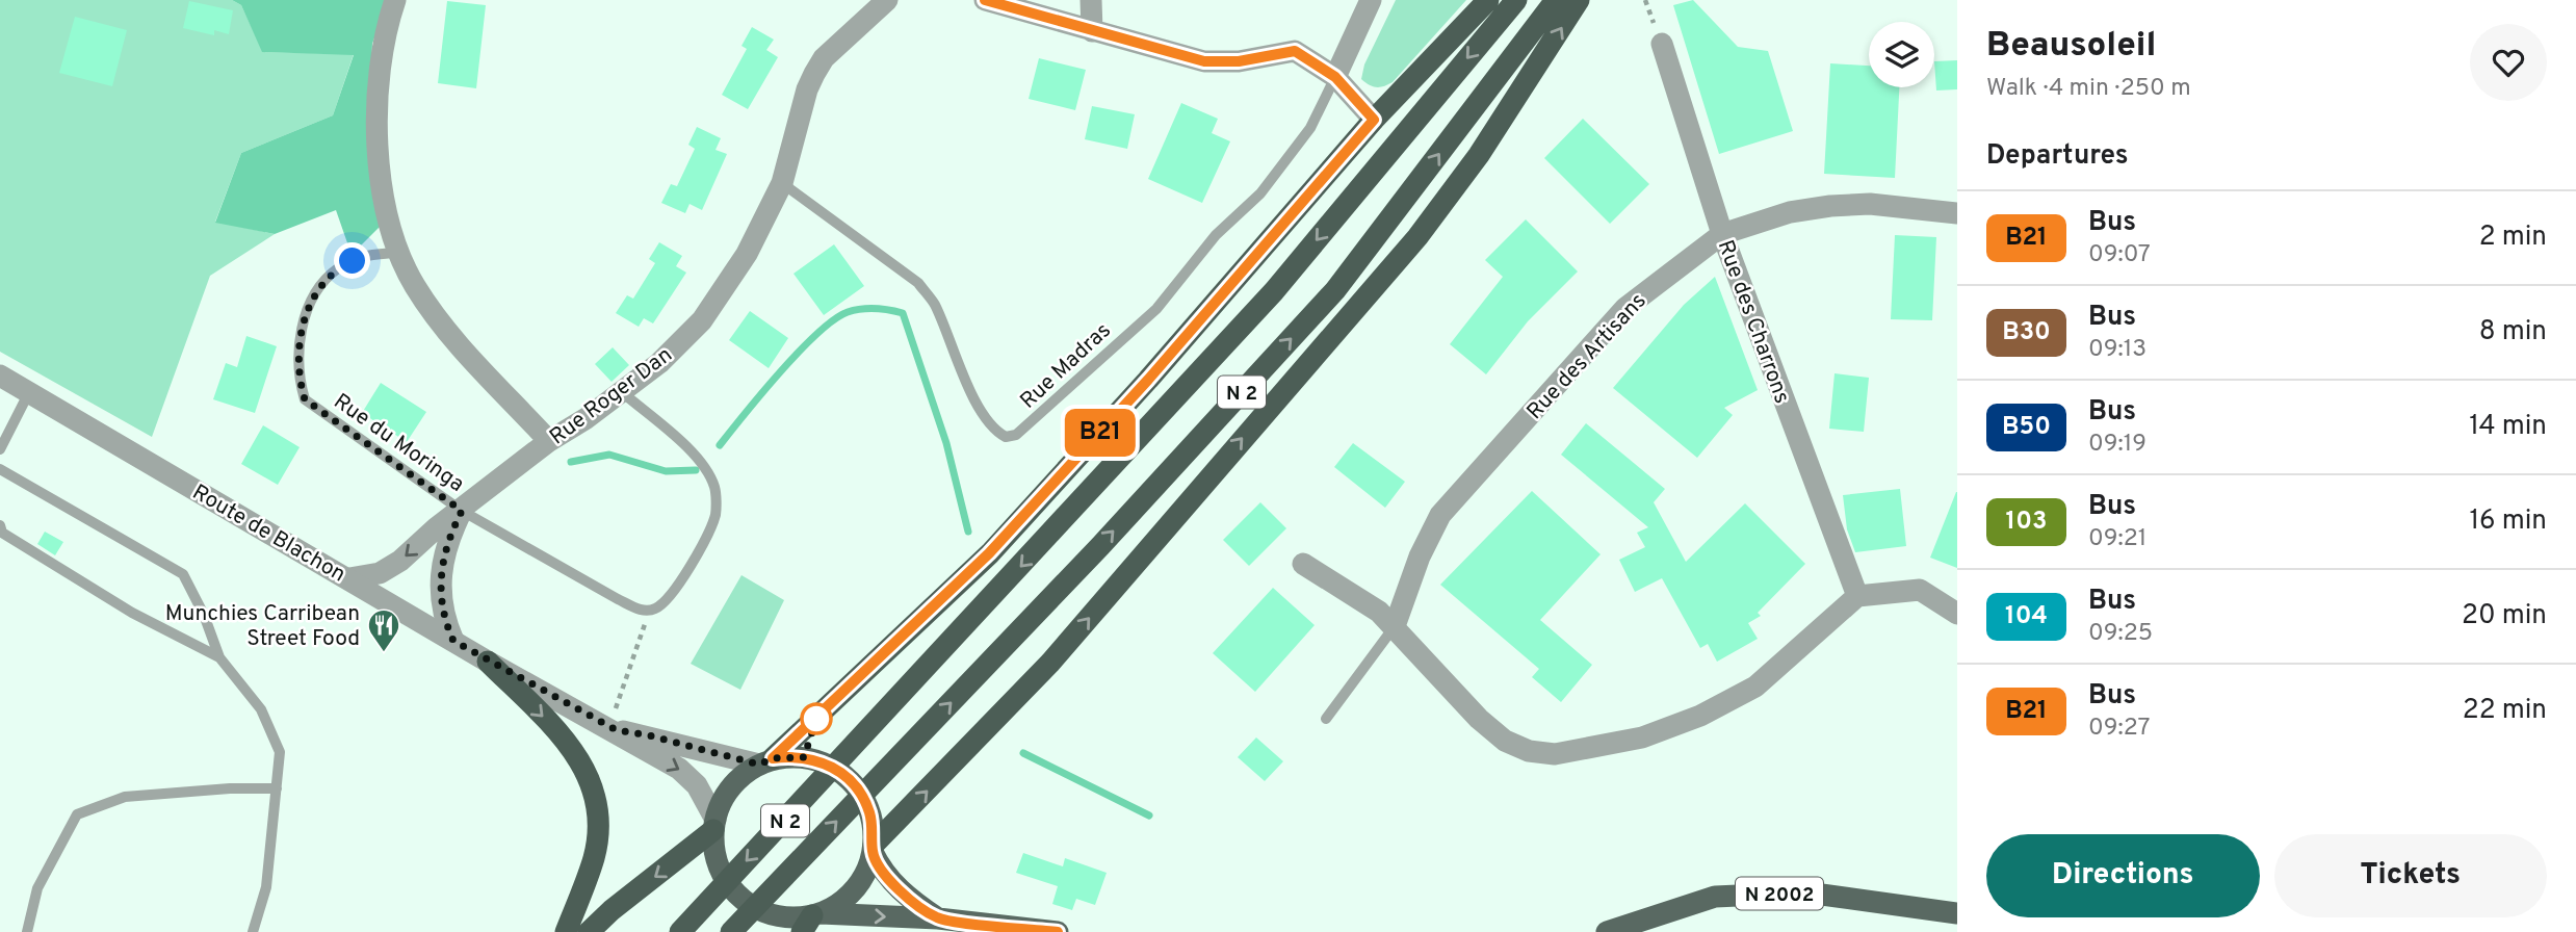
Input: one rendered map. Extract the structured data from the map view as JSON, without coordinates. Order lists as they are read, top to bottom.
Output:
{
  "streets": {
    "highway": ["N 2"],
    "main road": ["N 2002"],
    "street": [
      "Rue des Charrons",
      "Rue des Artisans",
      "Rue Roger Dan",
      "Route de Blachon"
    ],
    "lane": ["Rue Madras", "Rue du Moringa"]
  },
  "crossings": [
    ["Rue des Charrons", "Rue des Artisans"],
    ["Rue Madras", "Rue Roger Dan"],
    ["Rue Roger Dan", "Rue du Moringa"],
    ["Rue Roger Dan", "Route de Blachon"]
  ],
  "places": {
    "restaurant": ["Munchies Carribean Street Food"]
  },
  "lines": ["bus line B21"],
  "page": {
    "on_map": "B21",
    "heading": [
      ["Beausoleil", "Walk · 4 min · 250 m"],
      "Departures"
    ],
    "list": [
      {
        "mark": "B21",
        "name": "Bus",
        "note": "09:07",
        "value": "2 min"
      },
      {
        "mark": "B30",
        "name": "Bus",
        "note": "09:13",
        "value": "8 min"
      },
      {
        "mark": "B50",
        "name": "Bus",
        "note": "09:19",
        "value": "14 min"
      },
      {
        "mark": "103",
        "name": "Bus",
        "note": "09:21",
        "value": "16 min"
      },
      {
        "mark": "104",
        "name": "Bus",
        "note": "09:25",
        "value": "20 min"
      },
      {
        "mark": "B21",
        "name": "Bus",
        "note": "09:27",
        "value": "22 min"
      }
    ],
    "buttons": ["Directions", "Tickets"]
  }
}
